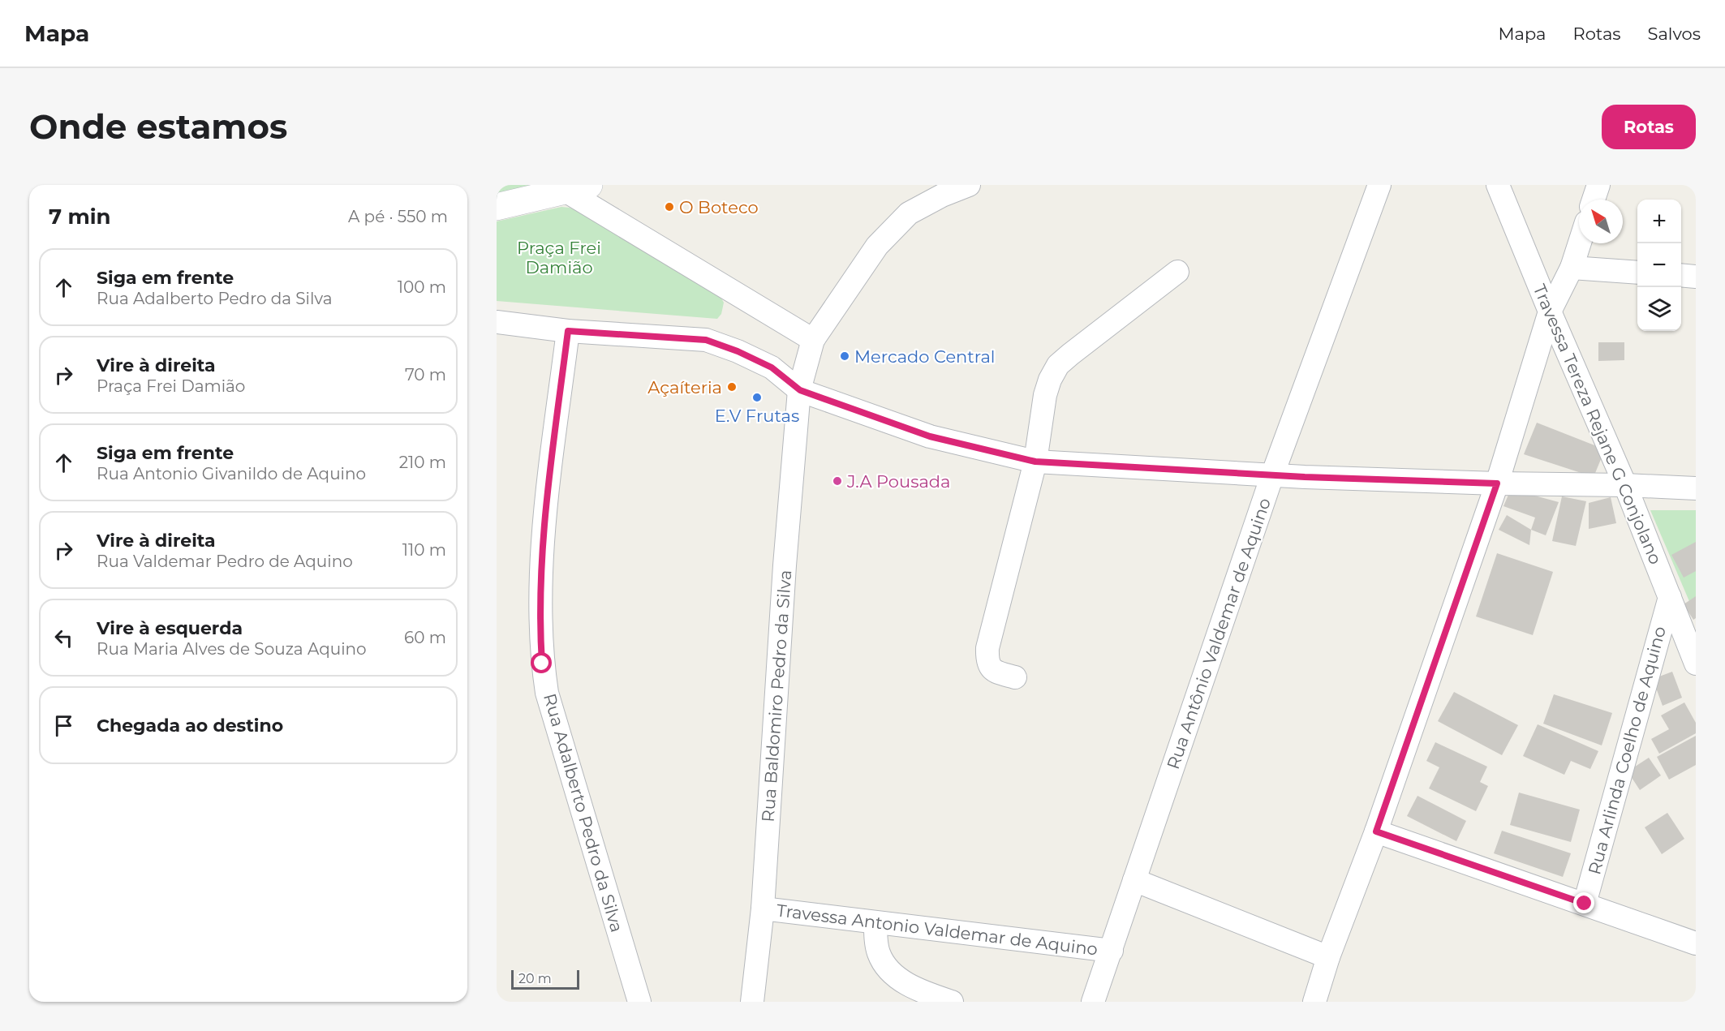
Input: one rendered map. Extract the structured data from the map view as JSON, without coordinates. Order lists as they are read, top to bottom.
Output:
{
  "streets": {
    "street": [
      "Travessa Tereza Rejane G Conjolano",
      "Rua Antônio Valdemar de Aquino",
      "Rua Baldomiro Pedro da Silva",
      "Rua Arlinda Coelho de Aquino",
      "Rua Adalberto Pedro da Silva",
      "Travessa Antonio Valdemar de Aquino"
    ]
  },
  "crossings": [
    ["Travessa Tereza Rejane G Conjolano", "Rua Arlinda Coelho de Aquino"],
    ["Rua Antônio Valdemar de Aquino", "Travessa Antonio Valdemar de Aquino"],
    ["Rua Baldomiro Pedro da Silva", "Travessa Antonio Valdemar de Aquino"]
  ],
  "parks": ["Praça Frei Damião"],
  "places": [
    "O Boteco",
    "Mercado Central",
    "Açaíteria",
    "E.V Frutas",
    "J.A Pousada"
  ],
  "scale_bar": "20 m",
  "north": "top left",
  "page": {
    "header": "Mapa",
    "nav": ["Mapa", "Rotas", "Salvos"],
    "buttons": "Rotas",
    "title": "Onde estamos",
    "heading": ["7 min", "A pé · 550 m"],
    "map_buttons": ["+", "−"],
    "list": [
      ["Siga em frente", "Rua Adalberto Pedro da Silva", "100 m"],
      ["Vire à direita", "Praça Frei Damião", "70 m"],
      ["Siga em frente", "Rua Antonio Givanildo de Aquino", "210 m"],
      ["Vire à direita", "Rua Valdemar Pedro de Aquino", "110 m"],
      ["Vire à esquerda", "Rua Maria Alves de Souza Aquino", "60 m"],
      "Chegada ao destino"
    ],
    "scale": "20 m"
  }
}
